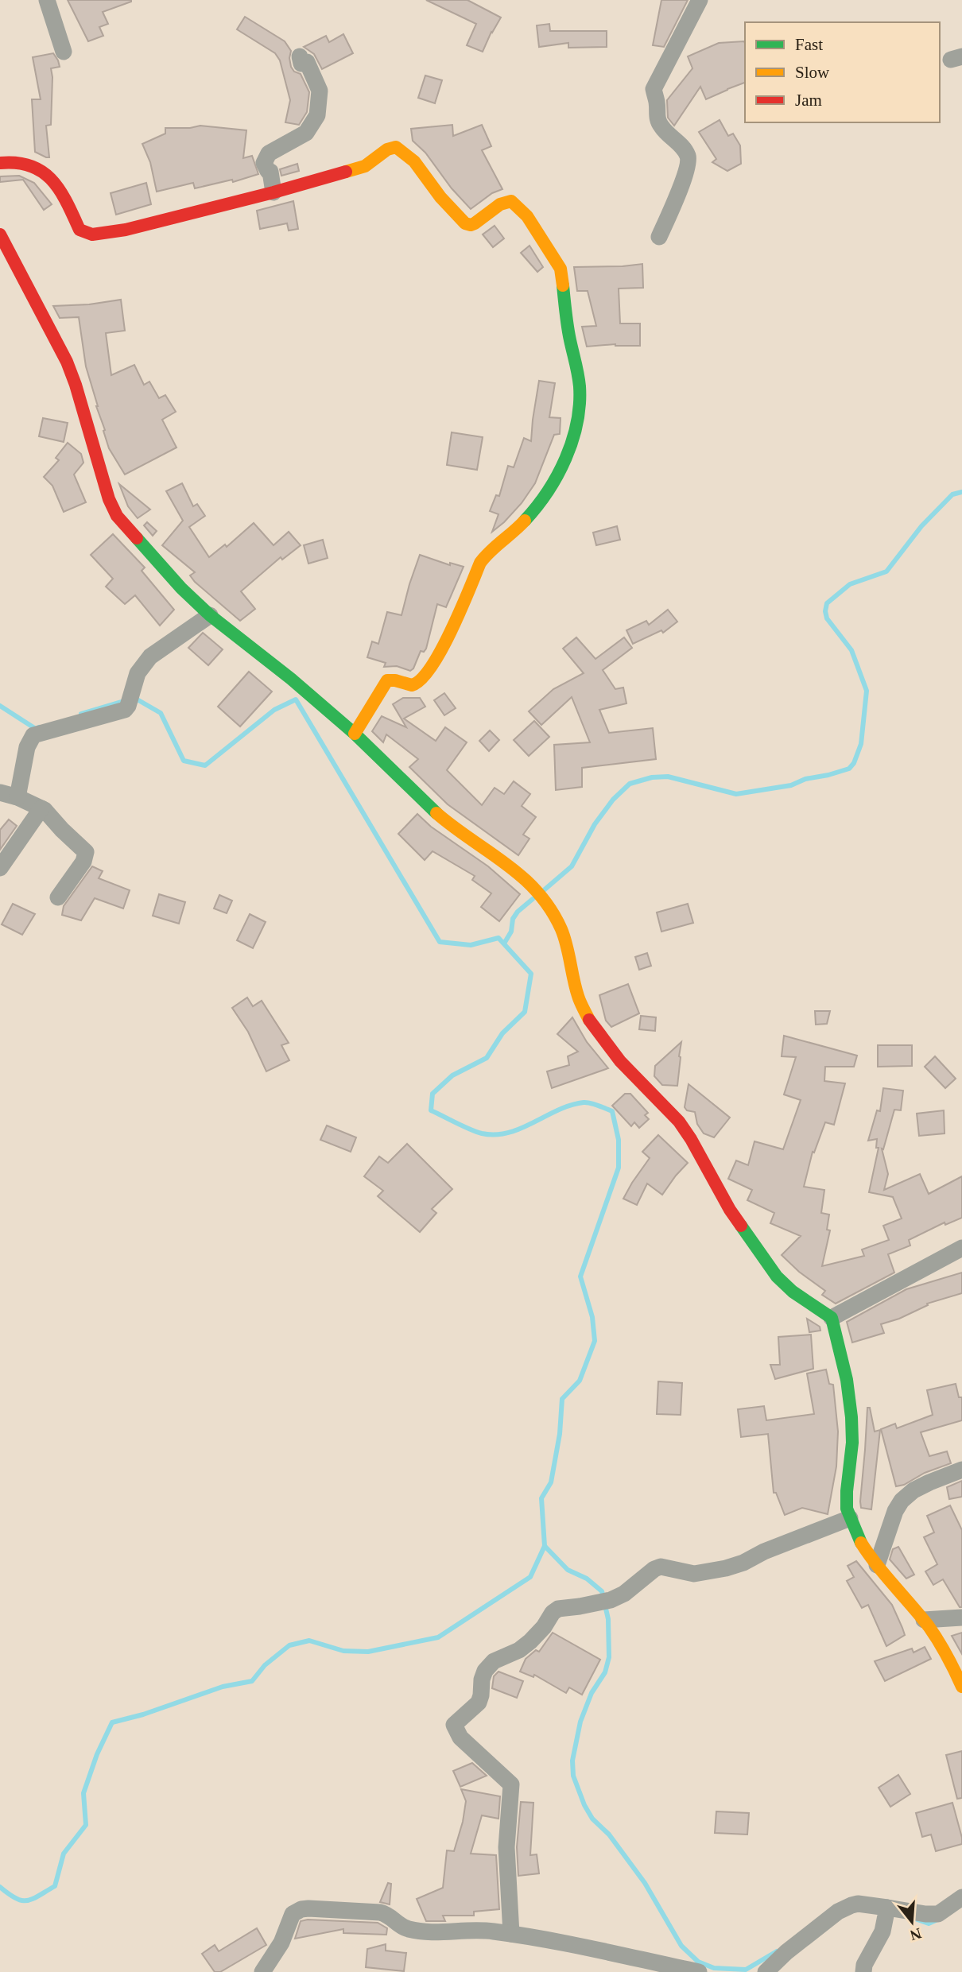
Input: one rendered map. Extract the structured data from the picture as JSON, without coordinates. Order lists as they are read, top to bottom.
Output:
{
  "legend": ["Fast", "Slow", "Jam"],
  "north": "bottom"
}
